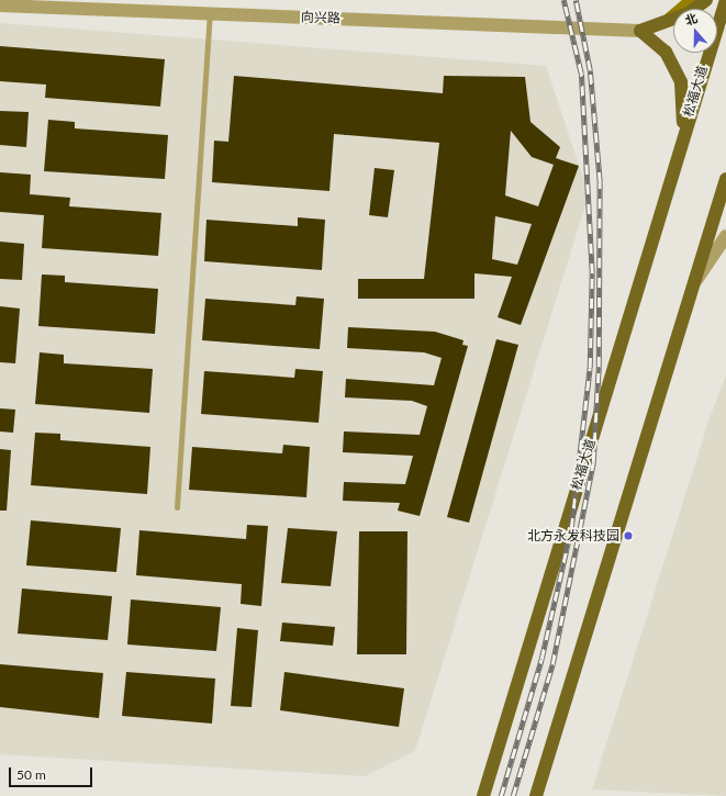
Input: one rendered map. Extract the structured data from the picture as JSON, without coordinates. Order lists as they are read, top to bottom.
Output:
{
  "streets": {
    "main road": ["松福大道"],
    "street": ["向兴路"]
  },
  "crossings": [
    ["向兴路", "松福大道"]
  ],
  "places": ["北方永发科技园"],
  "scale_bar": "50 m",
  "north": "top"
}
